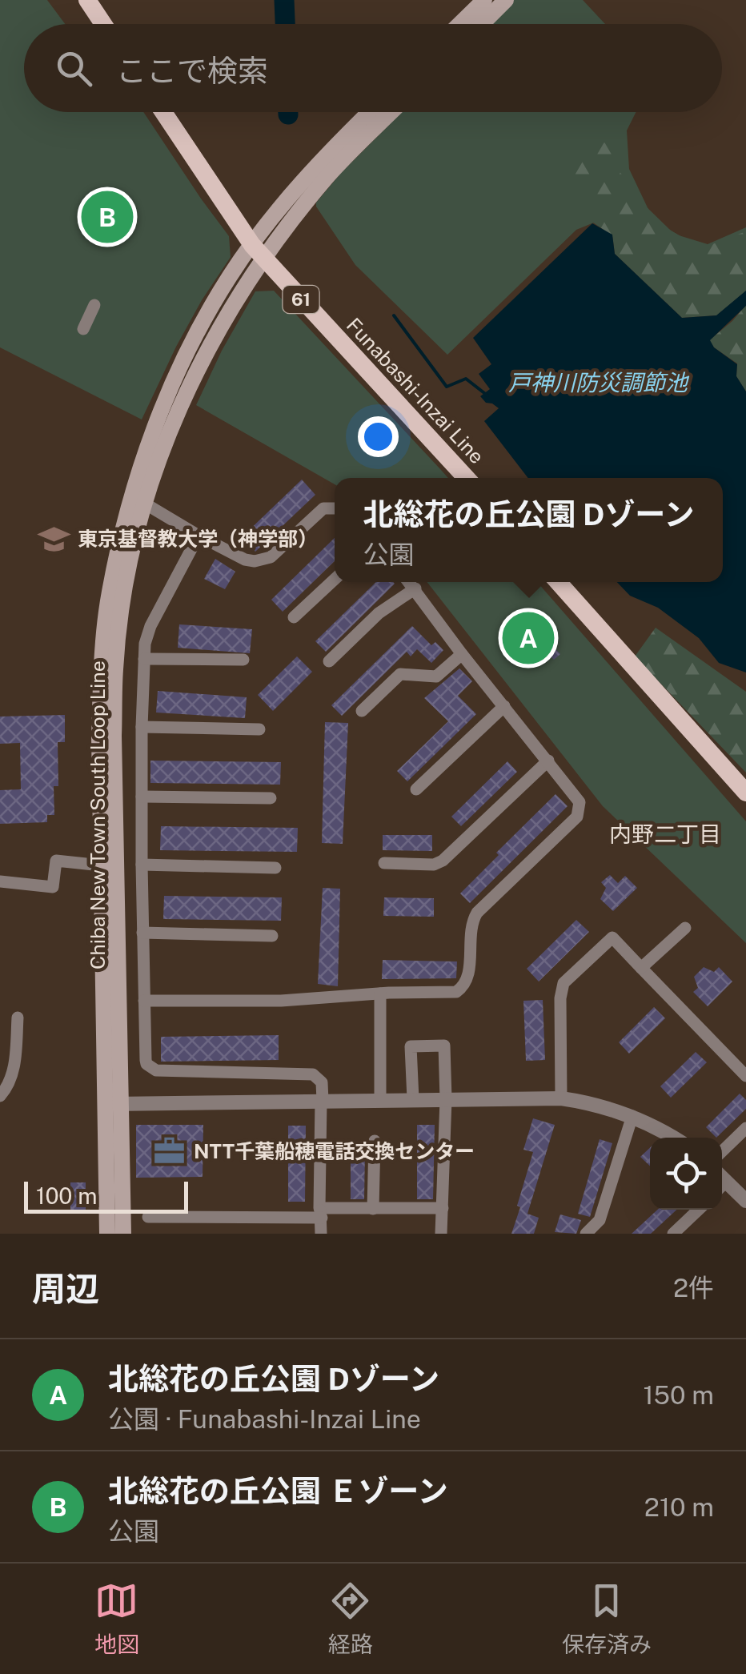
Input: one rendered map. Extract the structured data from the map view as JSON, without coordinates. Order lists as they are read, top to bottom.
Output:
{
  "streets": {
    "main road": ["61", "Funabashi-Inzai Line", "Chiba New Town South Loop Line"]
  },
  "crossings": [
    ["Funabashi-Inzai Line", "Chiba New Town South Loop Line"]
  ],
  "districts": ["内野二丁目"],
  "water": ["戸神川防災調節池"],
  "places": {
    "school or university": ["東京基督教大学（神学部）"],
    "office": ["NTT千葉船穂電話交換センター"]
  },
  "scale_bar": "100 m",
  "page": {
    "search": "ここで検索",
    "pins": ["B", "A"],
    "popup": ["北総花の丘公園 Dゾーン", "公園"],
    "scale": "100 m",
    "heading": ["周辺", "2件"],
    "list": [
      {
        "mark": "A",
        "name": "北総花の丘公園 Dゾーン",
        "note": "公園 · Funabashi-Inzai Line",
        "value": "150 m"
      },
      {
        "mark": "B",
        "name": "北総花の丘公園 Ｅゾーン",
        "note": "公園",
        "value": "210 m"
      }
    ],
    "nav": ["地図", "経路", "保存済み"]
  }
}
